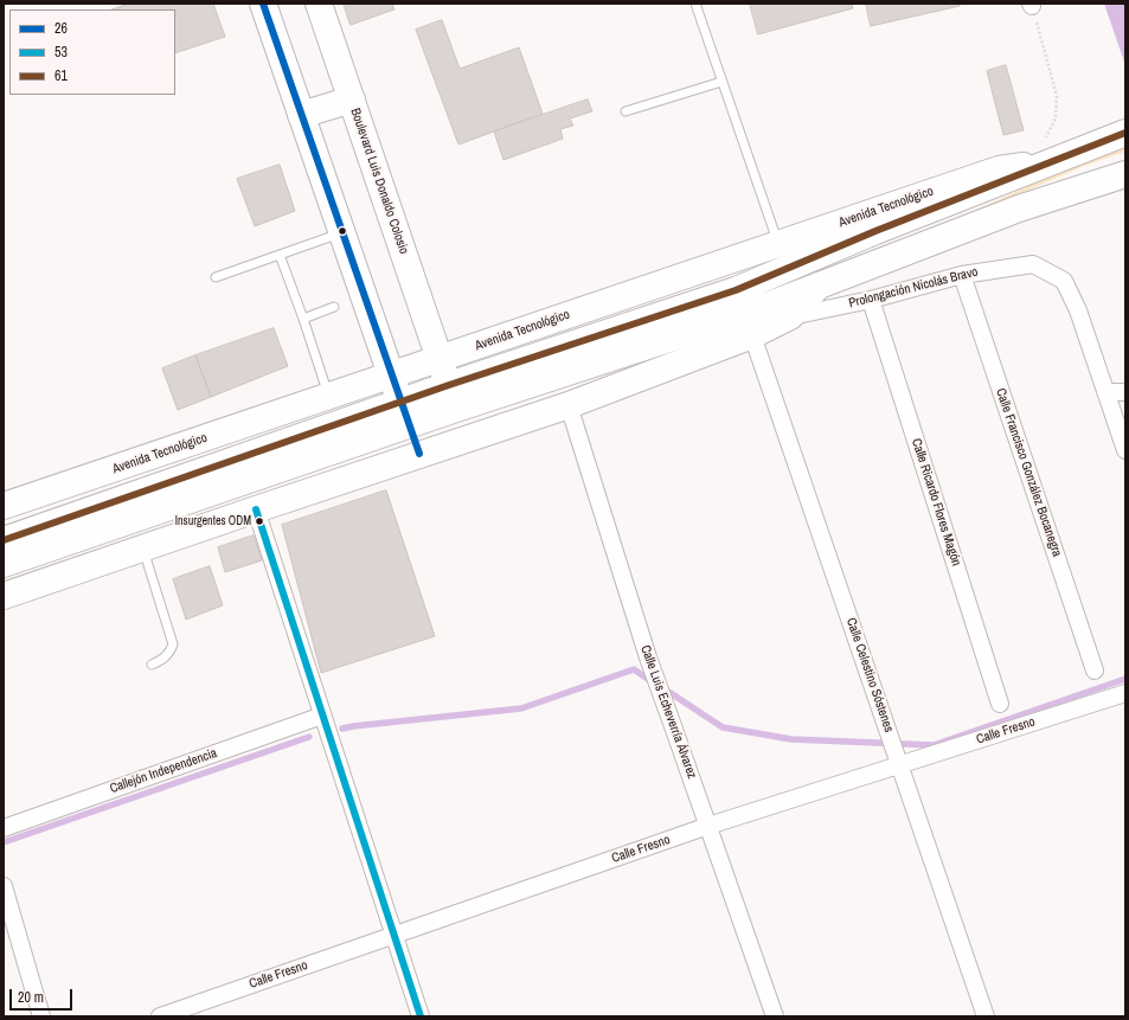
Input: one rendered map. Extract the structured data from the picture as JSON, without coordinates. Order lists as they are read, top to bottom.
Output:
{
  "streets": {
    "main road": ["Boulevard Luis Donaldo Colosio", "Avenida Tecnológico"],
    "street": [
      "Prolongación Nicolás Bravo",
      "Calle Francisco González Bocanegra",
      "Calle Ricardo Flores Magón",
      "Calle Celestino Sóstenes",
      "Calle Luis Echeverría Álvarez",
      "Calle Fresno",
      "Callejón Independencia"
    ]
  },
  "crossings": [
    ["Boulevard Luis Donaldo Colosio", "Avenida Tecnológico"],
    ["Avenida Tecnológico", "Prolongación Nicolás Bravo"],
    ["Avenida Tecnológico", "Calle Celestino Sóstenes"],
    ["Avenida Tecnológico", "Calle Luis Echeverría Álvarez"],
    ["Prolongación Nicolás Bravo", "Calle Francisco González Bocanegra"],
    ["Prolongación Nicolás Bravo", "Calle Ricardo Flores Magón"],
    ["Calle Celestino Sóstenes", "Calle Fresno"],
    ["Calle Luis Echeverría Álvarez", "Calle Fresno"]
  ],
  "places": ["Insurgentes ODM"],
  "lines": ["transit line 26", "transit line 61", "transit line 53"],
  "legend": ["26", "53", "61"],
  "scale_bar": "20 m"
}
